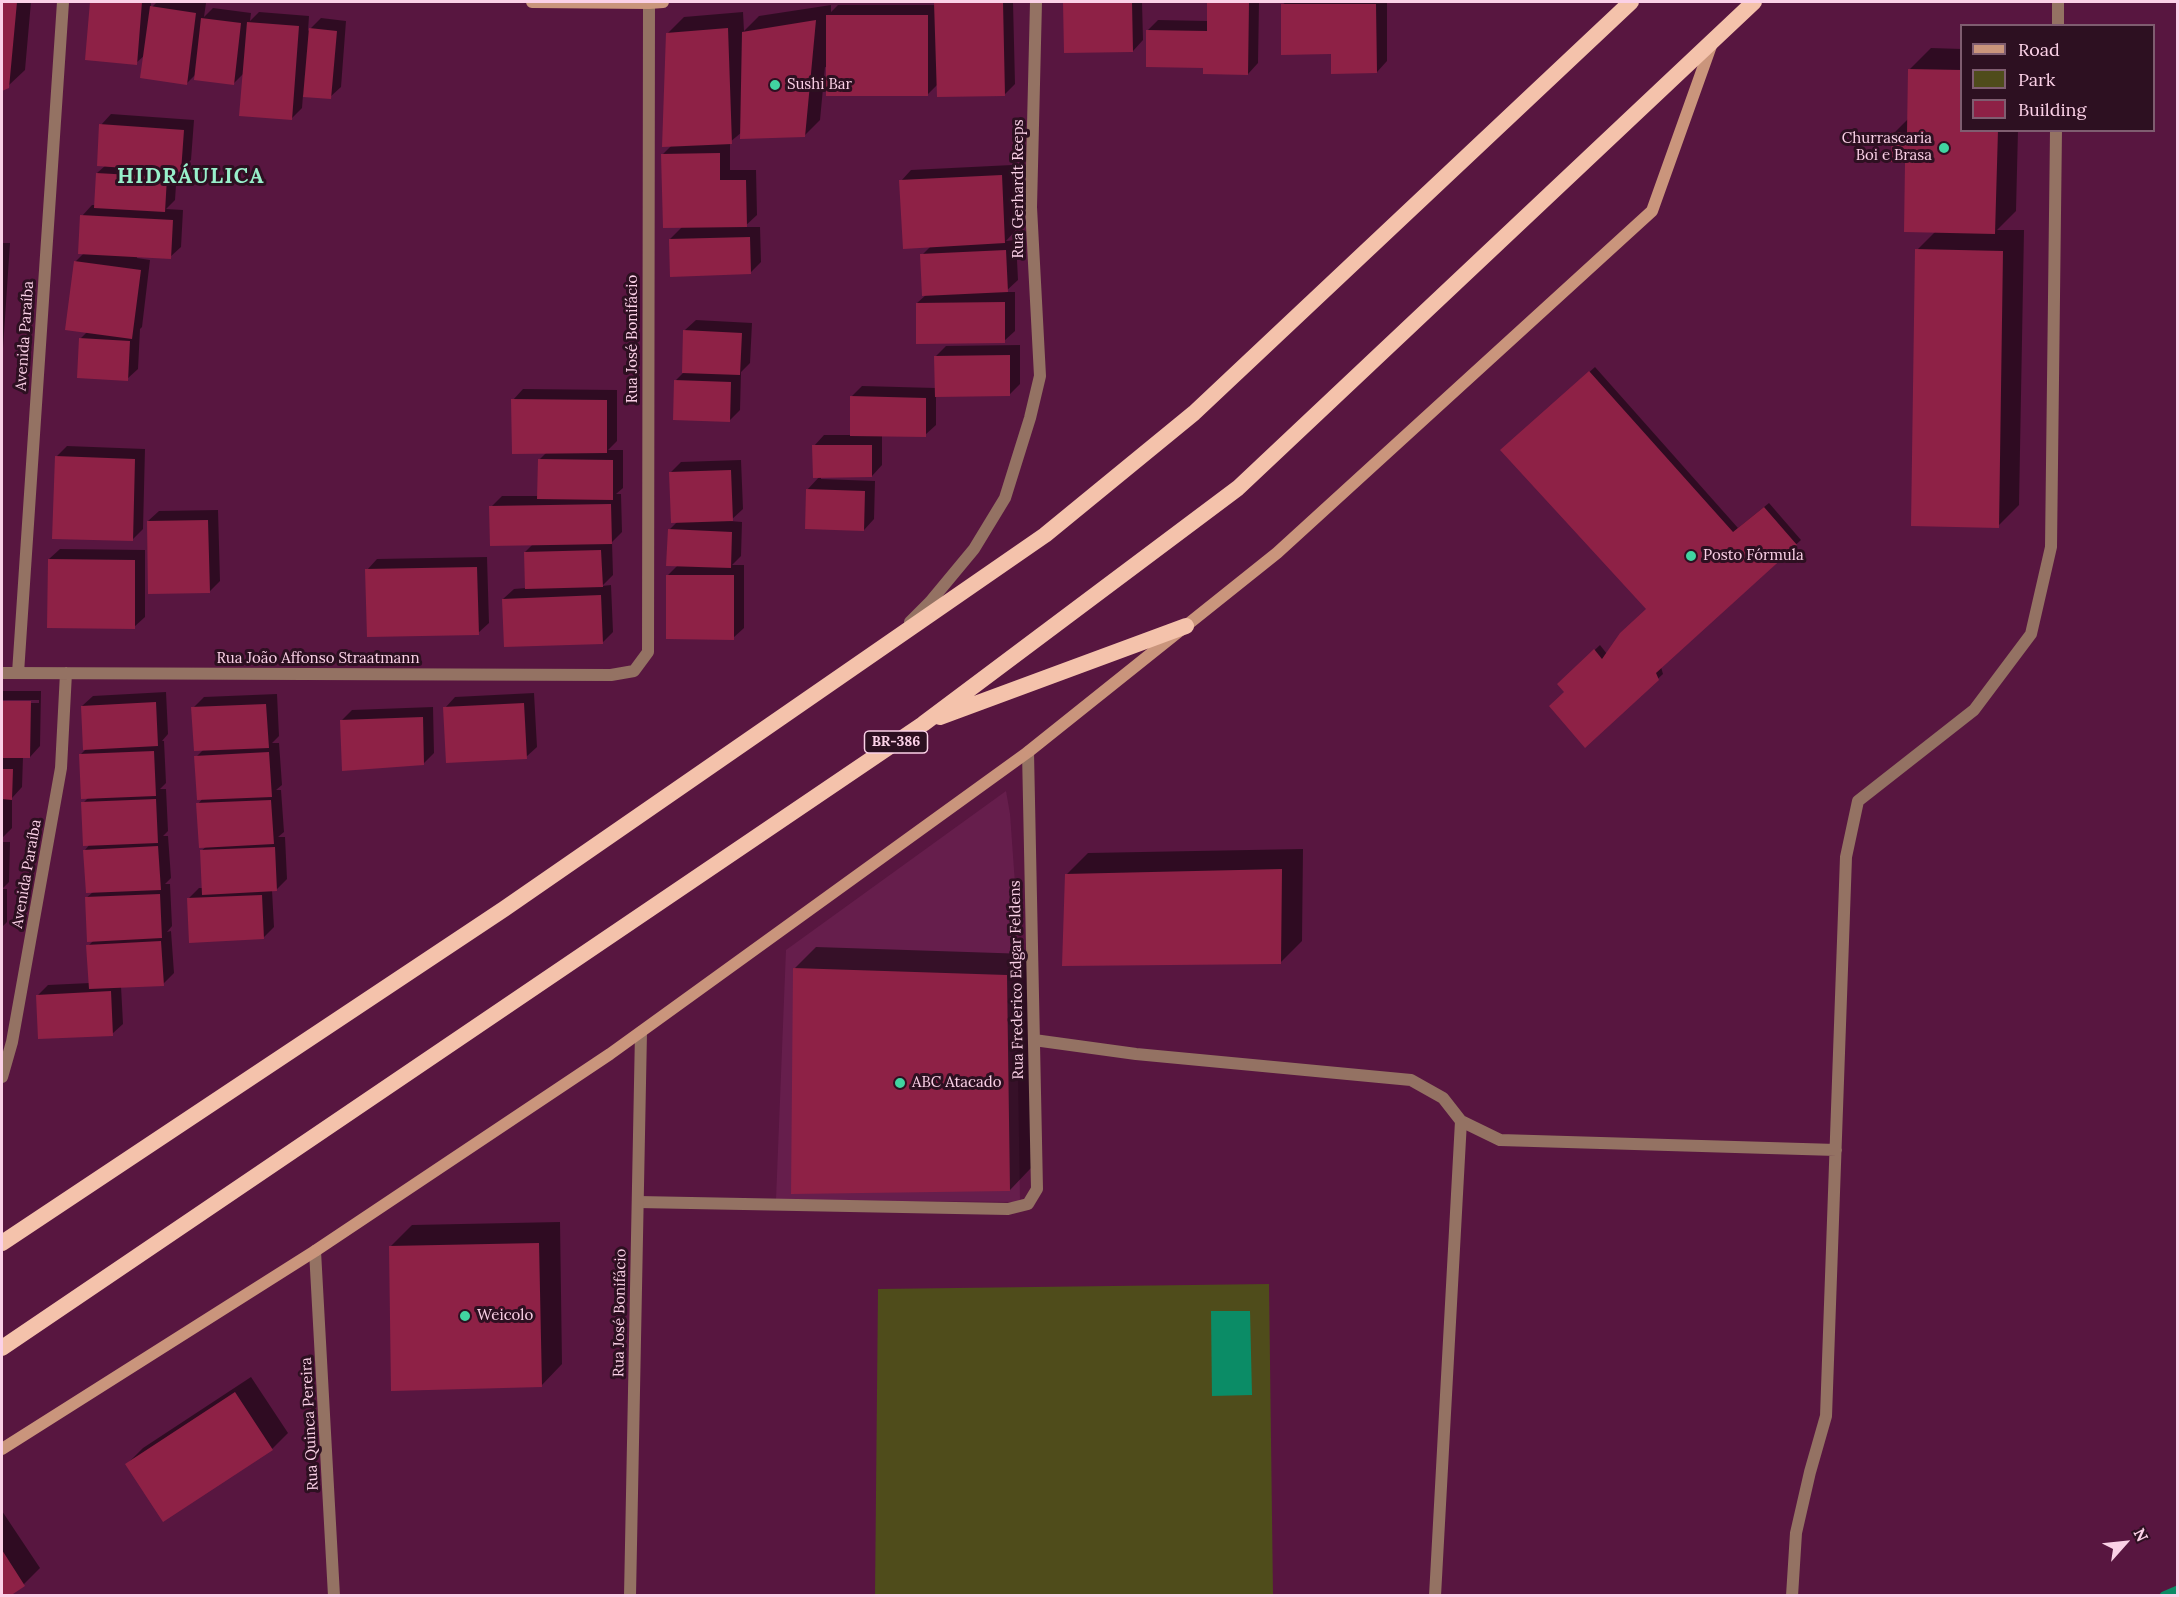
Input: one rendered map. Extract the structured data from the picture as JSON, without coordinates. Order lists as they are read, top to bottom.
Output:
{
  "streets": {
    "highway": ["BR-386"],
    "street": [
      "Rua Gerhardt Reeps",
      "Avenida Paraíba",
      "Rua José Bonifácio",
      "Rua João Affonso Straatmann",
      "Rua Frederico Edgar Feldens",
      "Rua Quinca Pereira"
    ]
  },
  "crossings": [
    ["Avenida Paraíba", "Rua João Affonso Straatmann"],
    ["Rua José Bonifácio", "Rua João Affonso Straatmann"],
    ["Rua José Bonifácio", "Rua Frederico Edgar Feldens"]
  ],
  "districts": ["HIDRÁULICA"],
  "places": [
    "Sushi Bar",
    "Churrascaria Boi e Brasa",
    "Posto Fórmula",
    "ABC Atacado",
    "Weicolo"
  ],
  "legend": ["Road", "Park", "Building"],
  "north": "top right"
}
